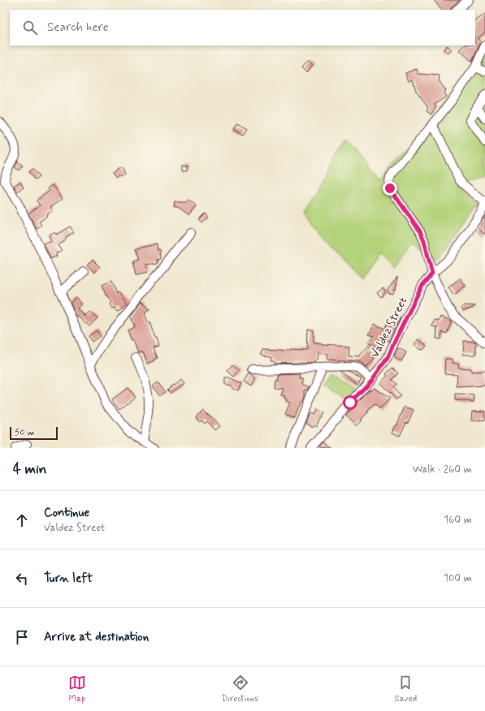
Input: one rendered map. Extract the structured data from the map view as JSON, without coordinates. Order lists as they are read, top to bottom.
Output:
{
  "streets": {
    "street": ["Valdez Street"]
  },
  "scale_bar": "50 m",
  "page": {
    "search": "Search here",
    "scale": "50 m",
    "heading": ["4 min", "Walk · 260 m"],
    "list": [
      ["Continue", "Valdez Street", "160 m"],
      ["Turn left", "100 m"],
      "Arrive at destination"
    ],
    "nav": ["Map", "Directions", "Saved"]
  }
}
